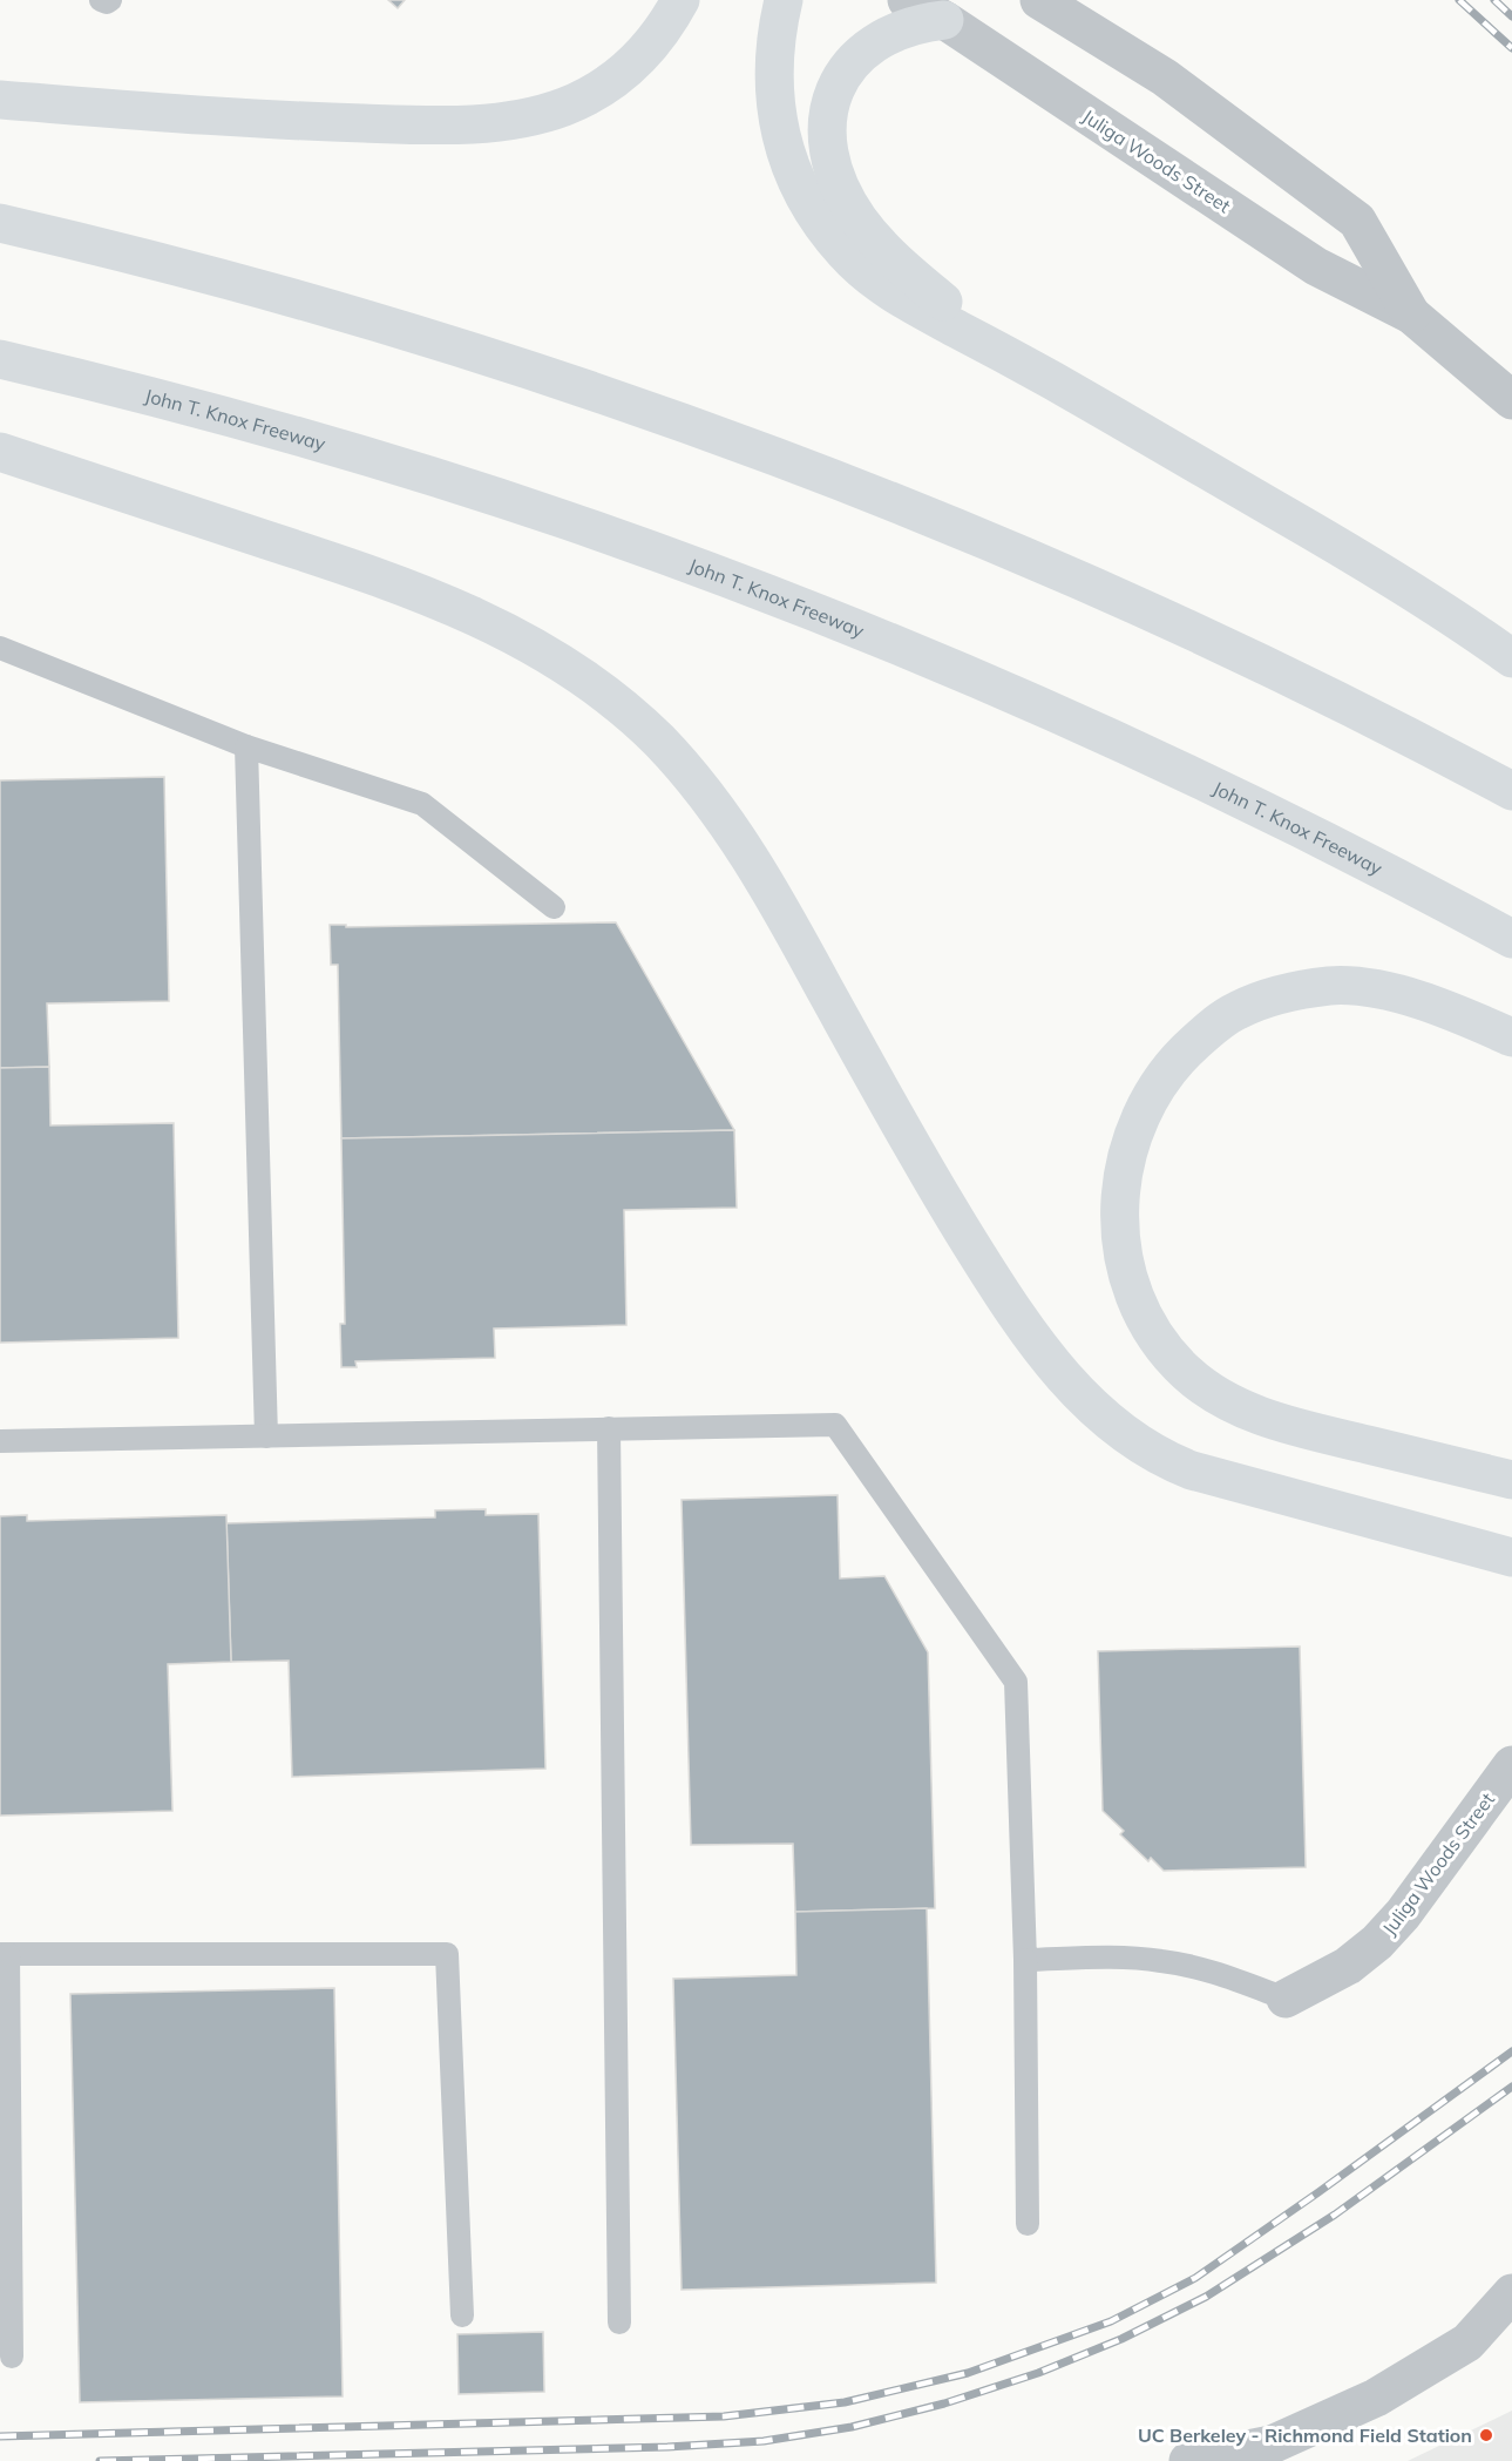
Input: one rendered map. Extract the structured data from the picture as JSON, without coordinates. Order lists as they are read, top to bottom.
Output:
{
  "streets": {
    "highway": ["John T. Knox Freeway"],
    "street": ["Juliga Woods Street"]
  },
  "places": ["UC Berkeley - Richmond Field Station"]
}
